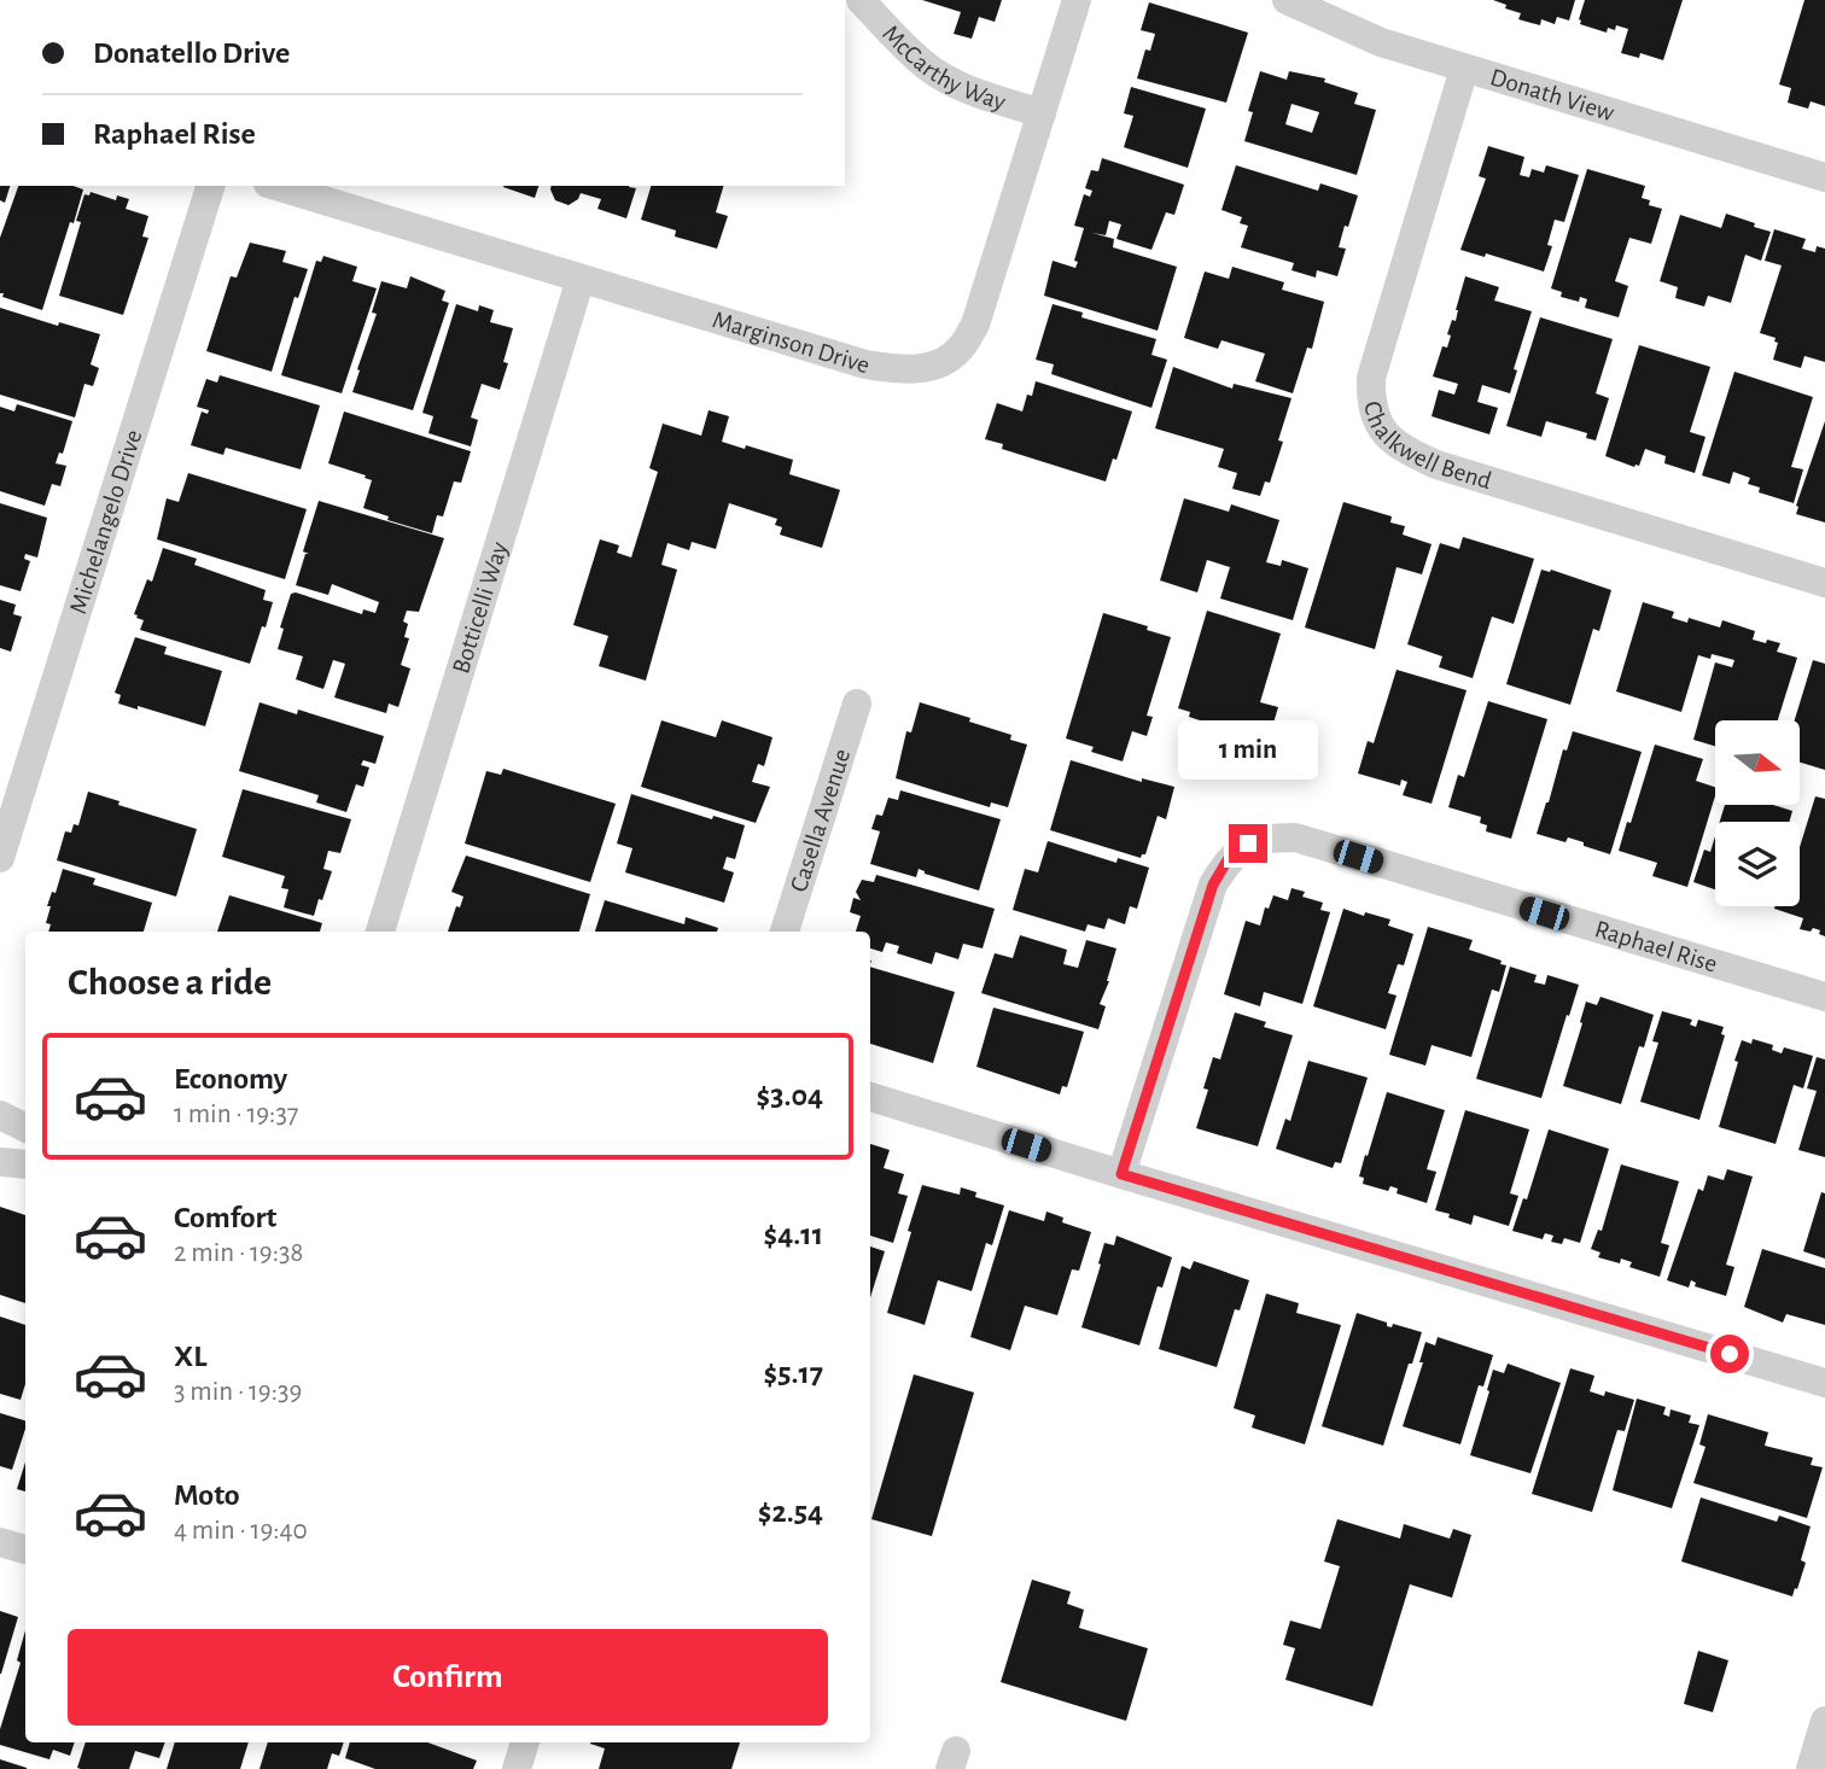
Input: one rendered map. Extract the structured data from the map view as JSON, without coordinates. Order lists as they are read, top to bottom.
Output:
{
  "streets": {
    "street": [
      "McCarthy Way",
      "Donath View",
      "Marginson Drive",
      "Chalkwell Bend",
      "Michelangelo Drive",
      "Botticelli Way",
      "Casella Avenue",
      "Raphael Rise"
    ]
  },
  "crossings": [
    ["McCarthy Way", "Marginson Drive"],
    ["Donath View", "Chalkwell Bend"],
    ["Marginson Drive", "Botticelli Way"]
  ],
  "north": "right",
  "page": {
    "banner": ["Donatello Drive", "Raphael Rise"],
    "bubble": "1 min",
    "heading": "Choose a ride",
    "list": [
      {
        "name": "Economy",
        "note": "1 min · 19:37",
        "value": "$3.04"
      },
      {
        "name": "Comfort",
        "note": "2 min · 19:38",
        "value": "$4.11"
      },
      {
        "name": "XL",
        "note": "3 min · 19:39",
        "value": "$5.17"
      },
      {
        "name": "Moto",
        "note": "4 min · 19:40",
        "value": "$2.54"
      }
    ],
    "buttons": "Confirm"
  }
}
